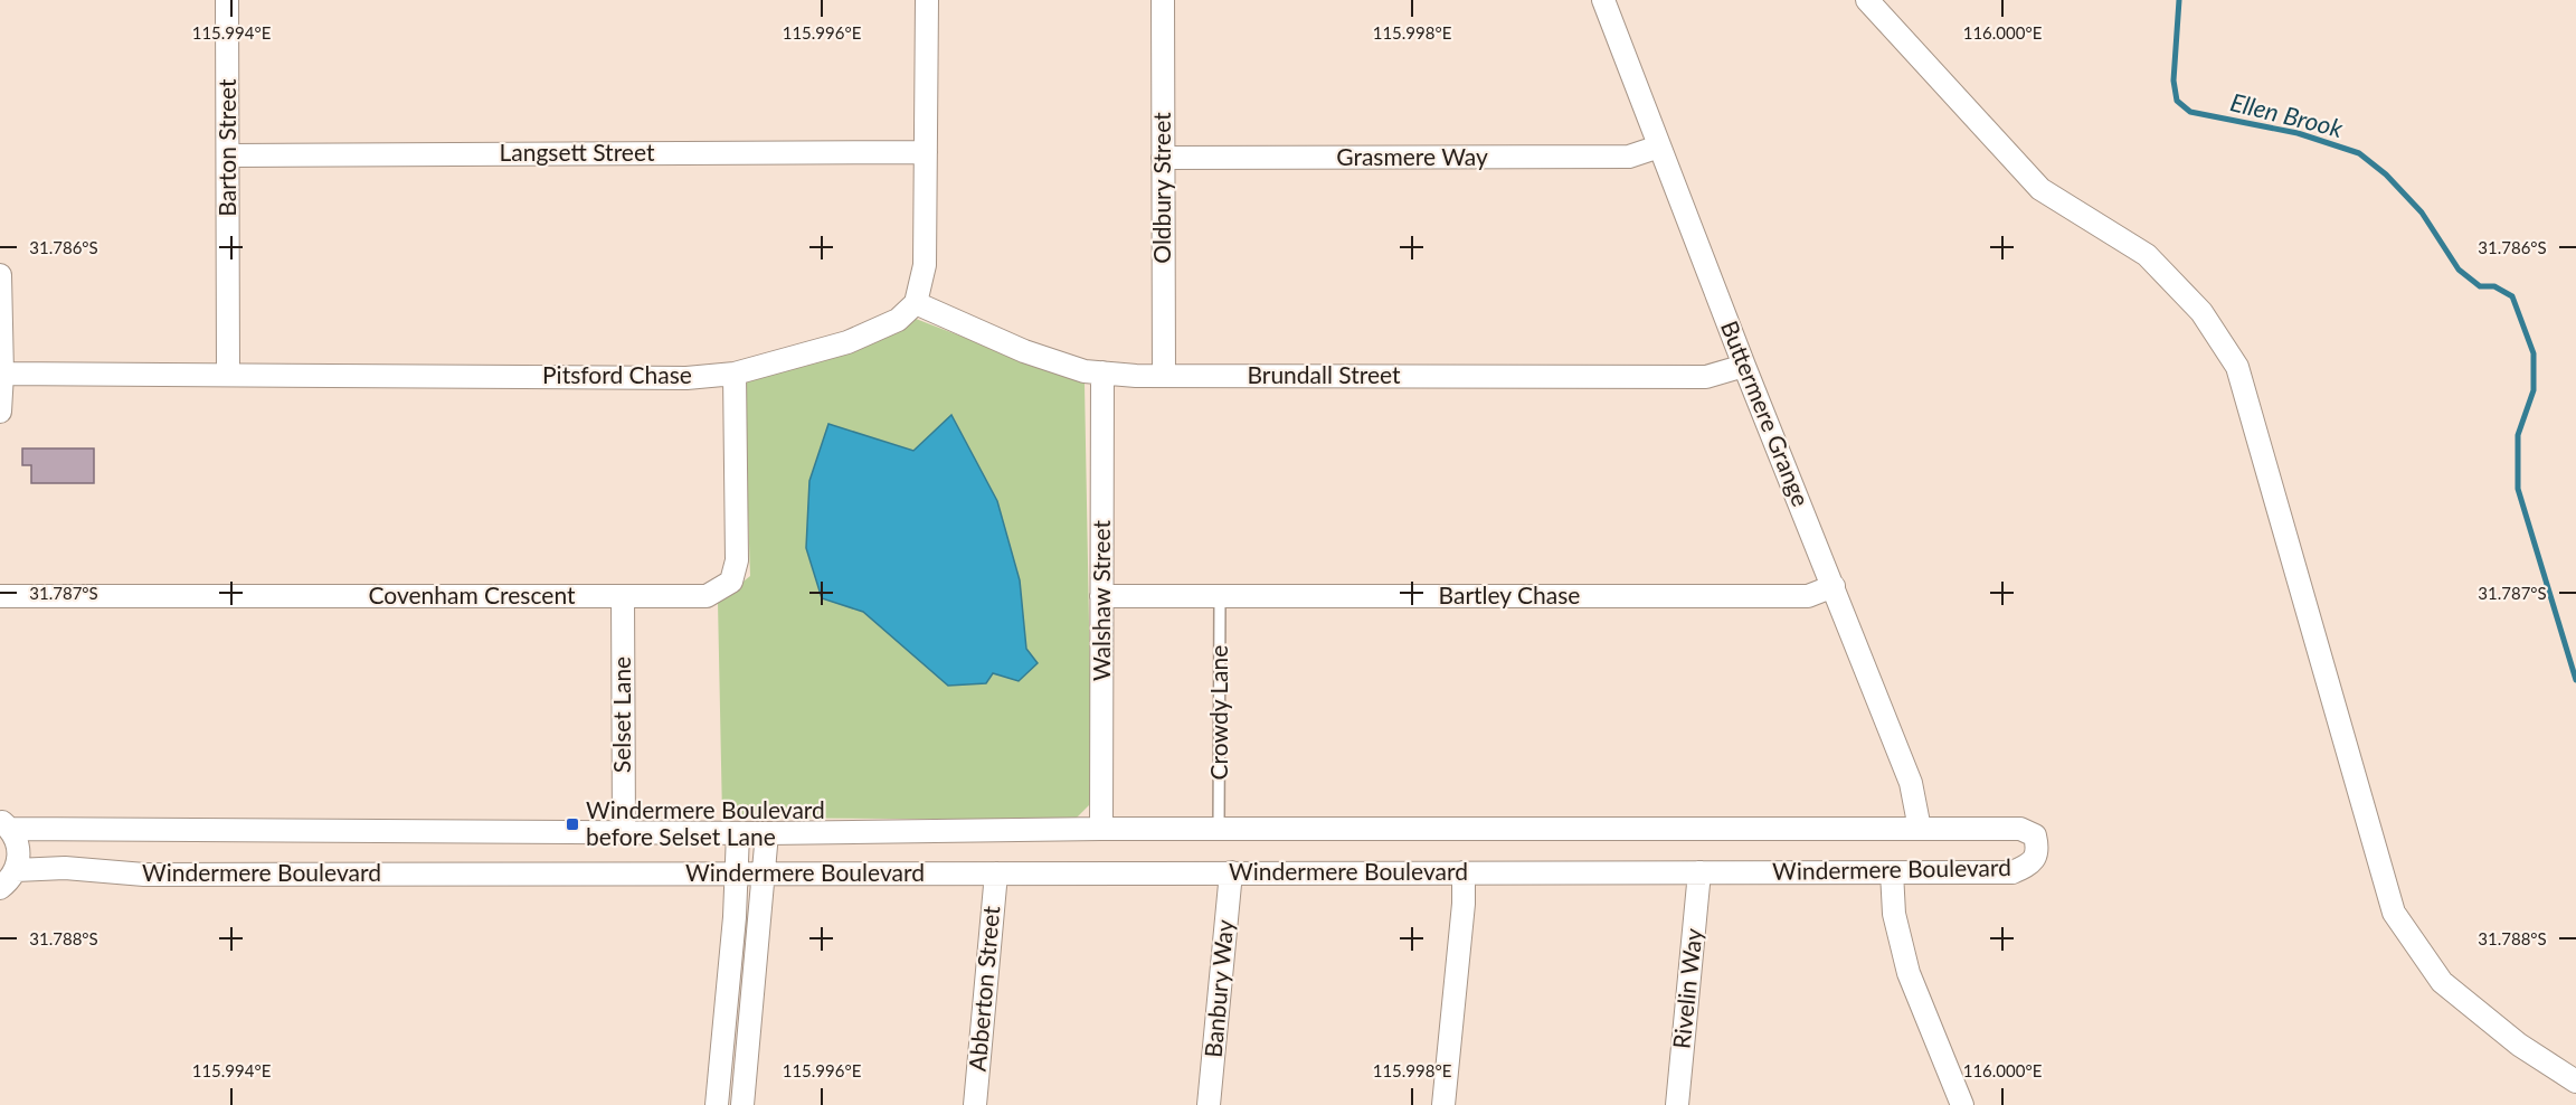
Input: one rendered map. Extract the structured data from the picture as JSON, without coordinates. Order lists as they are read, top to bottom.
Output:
{
  "streets": {
    "street": [
      "Barton Street",
      "Langsett Street",
      "Grasmere Way",
      "Oldbury Street",
      "Pitsford Chase",
      "Brundall Street",
      "Buttermere Grange",
      "Covenham Crescent",
      "Bartley Chase",
      "Walshaw Street",
      "Selset Lane",
      "Windermere Boulevard",
      "Abberton Street",
      "Banbury Way",
      "Rivelin Way"
    ],
    "lane": ["Crowdy Lane"]
  },
  "crossings": [
    ["Barton Street", "Langsett Street"],
    ["Barton Street", "Pitsford Chase"],
    ["Grasmere Way", "Oldbury Street"],
    ["Grasmere Way", "Buttermere Grange"],
    ["Oldbury Street", "Brundall Street"],
    ["Pitsford Chase", "Brundall Street"],
    ["Pitsford Chase", "Covenham Crescent"],
    ["Brundall Street", "Buttermere Grange"],
    ["Brundall Street", "Walshaw Street"],
    ["Buttermere Grange", "Bartley Chase"],
    ["Buttermere Grange", "Windermere Boulevard"],
    ["Covenham Crescent", "Selset Lane"],
    ["Bartley Chase", "Walshaw Street"],
    ["Bartley Chase", "Crowdy Lane"],
    ["Walshaw Street", "Windermere Boulevard"],
    ["Crowdy Lane", "Windermere Boulevard"],
    ["Selset Lane", "Windermere Boulevard"],
    ["Windermere Boulevard", "Abberton Street"],
    ["Windermere Boulevard", "Banbury Way"],
    ["Windermere Boulevard", "Rivelin Way"]
  ],
  "water": ["Ellen Brook"],
  "places": {
    "transit": ["Windermere Boulevard before Selset Lane"]
  },
  "coordinates": [
    "115.994°E",
    "115.996°E",
    "115.998°E",
    "116.000°E",
    "31.786°S",
    "31.787°S",
    "31.788°S"
  ]
}
